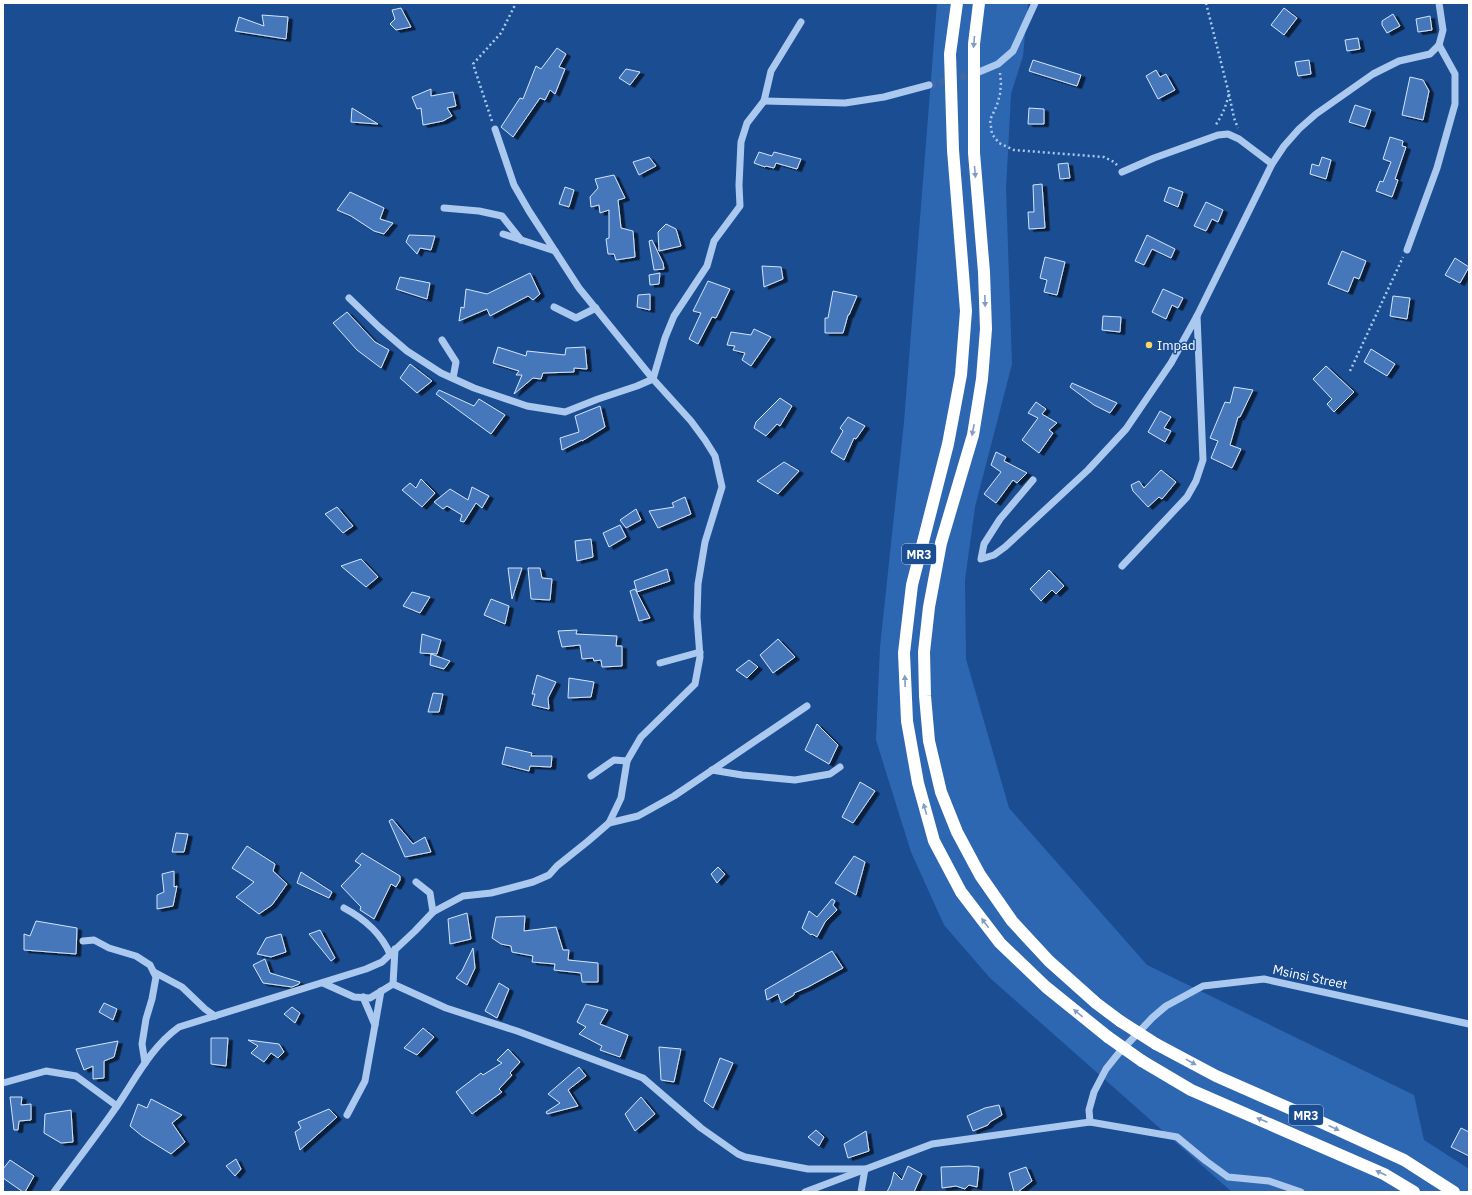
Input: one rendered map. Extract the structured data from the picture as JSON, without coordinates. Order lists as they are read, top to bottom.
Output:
{
  "streets": {
    "highway": ["MR3"],
    "street": ["Msinsi Street"]
  },
  "places": ["Impad"]
}
